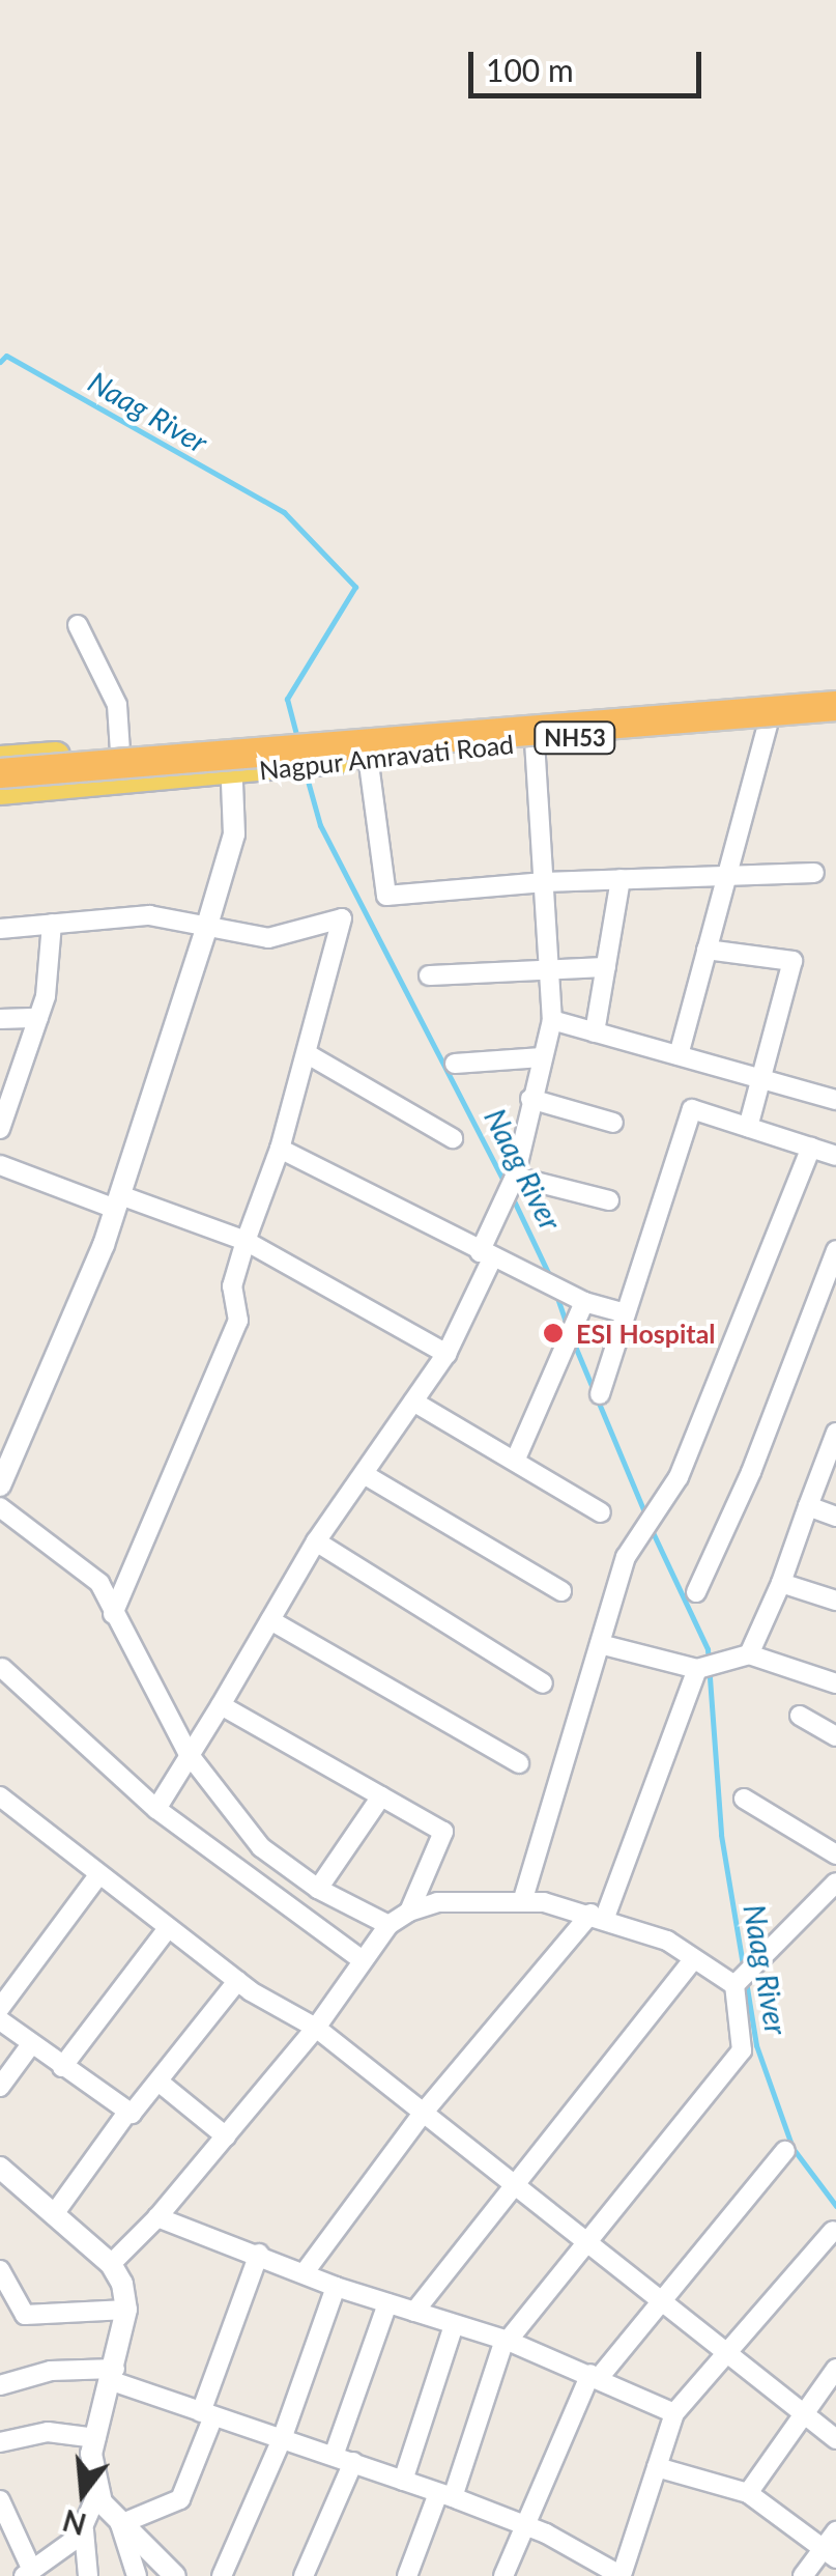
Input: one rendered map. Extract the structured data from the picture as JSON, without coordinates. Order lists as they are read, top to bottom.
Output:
{
  "streets": {
    "main road": ["NH53", "Nagpur Amravati Road"]
  },
  "water": ["Naag River"],
  "places": ["ESI Hospital"],
  "scale_bar": "100 m",
  "north": "bottom"
}
